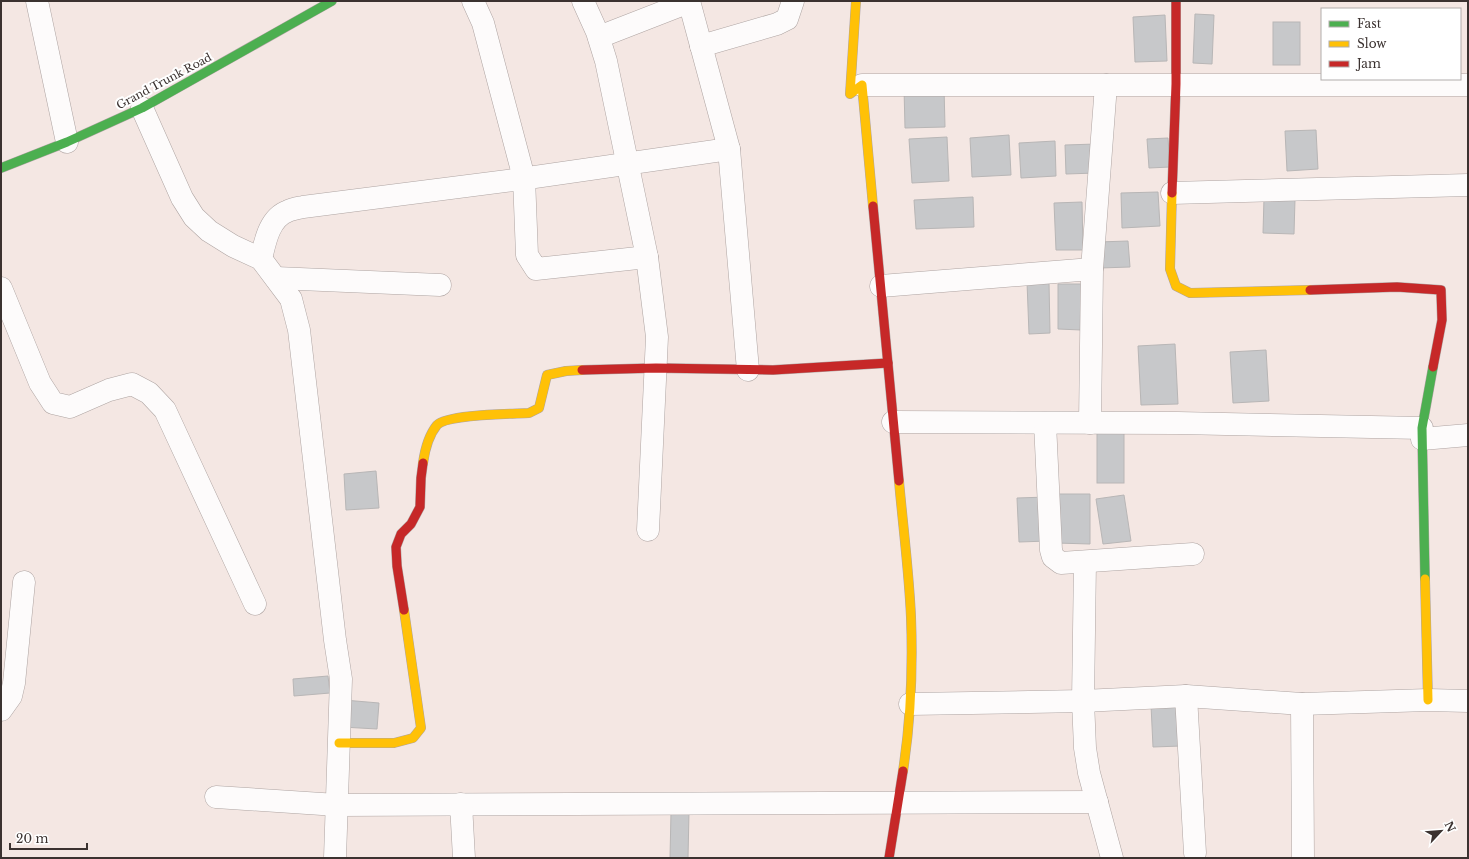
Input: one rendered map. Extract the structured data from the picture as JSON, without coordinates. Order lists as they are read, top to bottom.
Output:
{
  "streets": {
    "street": ["Grand Trunk Road"]
  },
  "legend": ["Fast", "Slow", "Jam"],
  "scale_bar": "20 m",
  "north": "top right"
}
